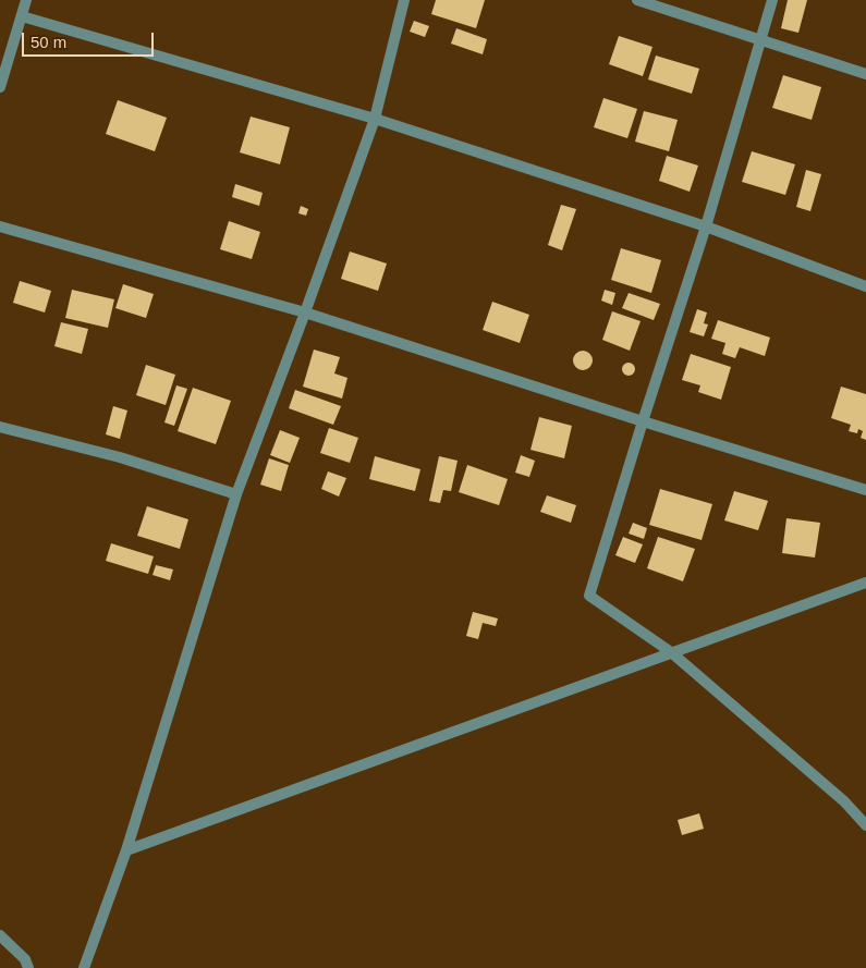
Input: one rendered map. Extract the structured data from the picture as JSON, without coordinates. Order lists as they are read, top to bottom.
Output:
{
  "scale_bar": "50 m"
}
